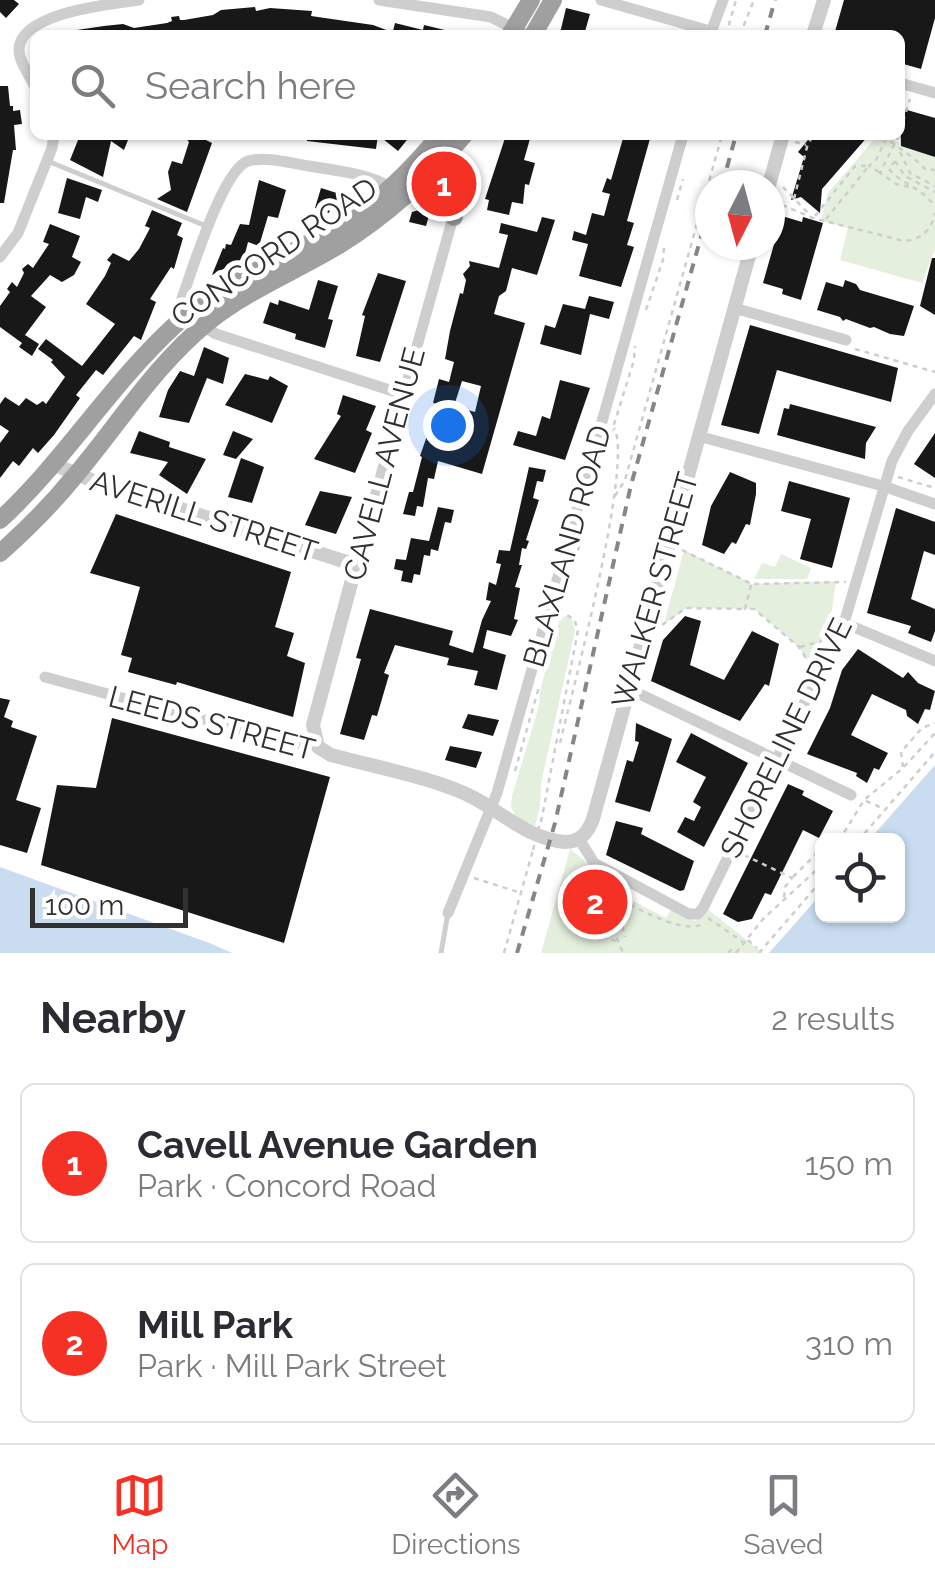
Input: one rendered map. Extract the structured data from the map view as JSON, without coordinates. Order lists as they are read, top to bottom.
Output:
{
  "streets": {
    "highway": ["CONCORD ROAD"],
    "street": [
      "CAVELL AVENUE",
      "AVERILL STREET",
      "BLAXLAND ROAD",
      "WALKER STREET",
      "LEEDS STREET",
      "SHORELINE DRIVE"
    ]
  },
  "crossings": [
    ["CONCORD ROAD", "AVERILL STREET"],
    ["CAVELL AVENUE", "AVERILL STREET"],
    ["CAVELL AVENUE", "LEEDS STREET"],
    ["BLAXLAND ROAD", "LEEDS STREET"]
  ],
  "scale_bar": "100 m",
  "north": "bottom",
  "page": {
    "search": "Search here",
    "pins": ["1", "2"],
    "scale": "100 m",
    "heading": ["Nearby", "2 results"],
    "list": [
      {
        "mark": "1",
        "name": "Cavell Avenue Garden",
        "note": "Park · Concord Road",
        "value": "150 m"
      },
      {
        "mark": "2",
        "name": "Mill Park",
        "note": "Park · Mill Park Street",
        "value": "310 m"
      }
    ],
    "nav": ["Map", "Directions", "Saved"]
  }
}
